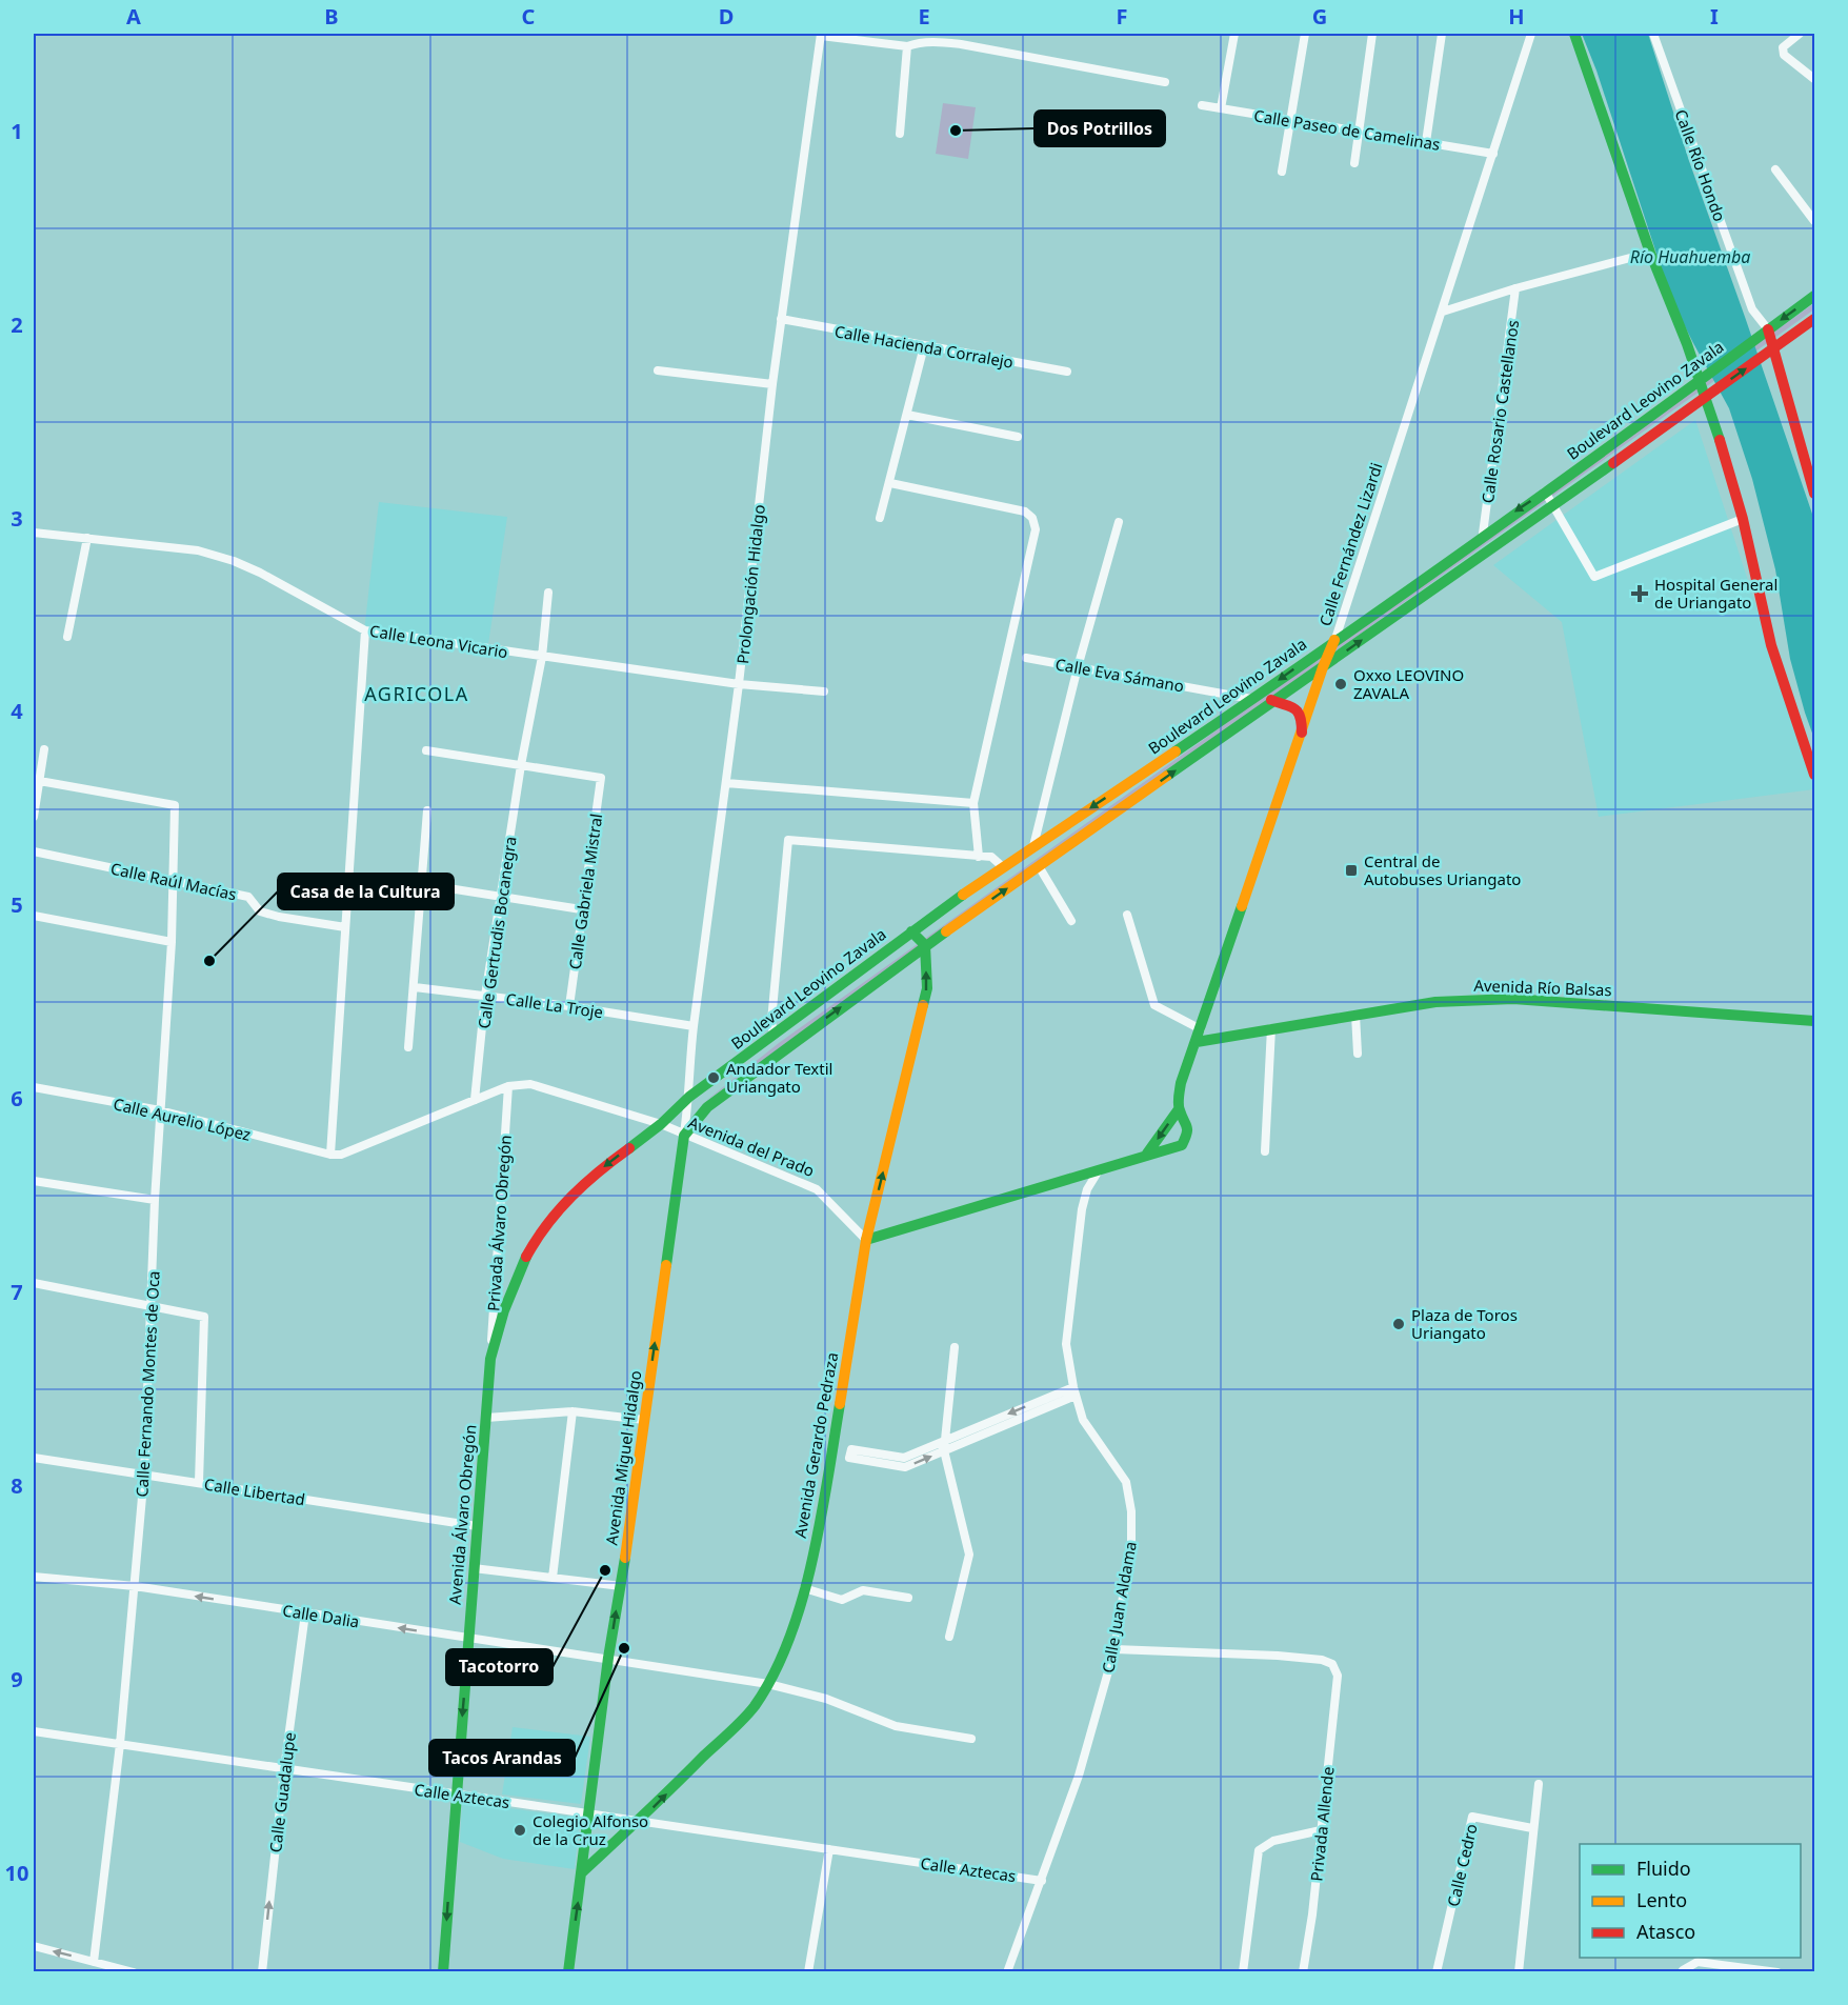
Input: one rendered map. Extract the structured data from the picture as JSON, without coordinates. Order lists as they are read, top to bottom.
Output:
{
  "streets": {
    "main road": [
      "Boulevard Leovino Zavala",
      "Calle Fernández Lizardi",
      "Avenida Río Balsas",
      "Avenida Gerardo Pedraza",
      "Avenida Miguel Hidalgo",
      "Avenida Álvaro Obregón"
    ],
    "street": [
      "Calle Paseo de Camelinas",
      "Calle Río Hondo",
      "Calle Hacienda Corralejo",
      "Calle Rosario Castellanos",
      "Prolongación Hidalgo",
      "Calle Leona Vicario",
      "Calle Eva Sámano",
      "Calle Raúl Macías",
      "Calle Gabriela Mistral",
      "Calle Gertrudis Bocanegra",
      "Calle La Troje",
      "Calle Aurelio López",
      "Avenida del Prado",
      "Privada Álvaro Obregón",
      "Calle Fernando Montes de Oca",
      "Calle Libertad",
      "Calle Juan Aldama",
      "Calle Dalia",
      "Calle Guadalupe",
      "Calle Aztecas",
      "Privada Allende",
      "Calle Cedro"
    ]
  },
  "crossings": [
    ["Calle Paseo de Camelinas", "Calle Fernández Lizardi"],
    ["Calle Río Hondo", "Boulevard Leovino Zavala"],
    ["Calle Hacienda Corralejo", "Prolongación Hidalgo"],
    ["Boulevard Leovino Zavala", "Calle Rosario Castellanos"],
    ["Boulevard Leovino Zavala", "Calle Fernández Lizardi"],
    ["Boulevard Leovino Zavala", "Prolongación Hidalgo"],
    ["Boulevard Leovino Zavala", "Calle Eva Sámano"],
    ["Boulevard Leovino Zavala", "Avenida del Prado"],
    ["Boulevard Leovino Zavala", "Avenida Gerardo Pedraza"],
    ["Boulevard Leovino Zavala", "Avenida Miguel Hidalgo"],
    ["Boulevard Leovino Zavala", "Avenida Álvaro Obregón"],
    ["Calle Fernández Lizardi", "Avenida Río Balsas"],
    ["Prolongación Hidalgo", "Calle Leona Vicario"],
    ["Prolongación Hidalgo", "Calle La Troje"],
    ["Prolongación Hidalgo", "Avenida del Prado"],
    ["Prolongación Hidalgo", "Avenida Miguel Hidalgo"],
    ["Calle Leona Vicario", "Calle Gertrudis Bocanegra"],
    ["Calle Raúl Macías", "Calle Fernando Montes de Oca"],
    ["Calle Gabriela Mistral", "Calle Gertrudis Bocanegra"],
    ["Calle Gabriela Mistral", "Calle La Troje"],
    ["Calle Gertrudis Bocanegra", "Calle La Troje"],
    ["Calle Gertrudis Bocanegra", "Avenida del Prado"],
    ["Calle Aurelio López", "Avenida del Prado"],
    ["Calle Aurelio López", "Calle Fernando Montes de Oca"],
    ["Avenida del Prado", "Privada Álvaro Obregón"],
    ["Avenida del Prado", "Avenida Gerardo Pedraza"],
    ["Avenida del Prado", "Avenida Miguel Hidalgo"],
    ["Avenida del Prado", "Avenida Álvaro Obregón"],
    ["Privada Álvaro Obregón", "Avenida Álvaro Obregón"],
    ["Calle Fernando Montes de Oca", "Calle Libertad"],
    ["Calle Fernando Montes de Oca", "Calle Dalia"],
    ["Calle Fernando Montes de Oca", "Calle Aztecas"],
    ["Avenida Gerardo Pedraza", "Avenida Miguel Hidalgo"],
    ["Avenida Gerardo Pedraza", "Calle Dalia"],
    ["Avenida Gerardo Pedraza", "Calle Aztecas"],
    ["Avenida Miguel Hidalgo", "Calle Dalia"],
    ["Avenida Miguel Hidalgo", "Calle Aztecas"],
    ["Calle Libertad", "Avenida Álvaro Obregón"],
    ["Avenida Álvaro Obregón", "Calle Dalia"],
    ["Avenida Álvaro Obregón", "Calle Aztecas"],
    ["Calle Juan Aldama", "Calle Aztecas"],
    ["Calle Juan Aldama", "Privada Allende"],
    ["Calle Dalia", "Calle Guadalupe"],
    ["Calle Guadalupe", "Calle Aztecas"]
  ],
  "one_way": [
    "Avenida Gerardo Pedraza",
    "Avenida Miguel Hidalgo",
    "Avenida Álvaro Obregón",
    "Calle Dalia",
    "Calle Guadalupe"
  ],
  "districts": ["AGRICOLA"],
  "water": ["Río Huahuemba"],
  "places": {
    "other": [
      "Dos Potrillos",
      "Oxxo LEOVINO ZAVALA",
      "Casa de la Cultura",
      "Andador Textil Uriangato",
      "Plaza de Toros Uriangato",
      "Tacotorro",
      "Tacos Arandas",
      "Colegio Alfonso de la Cruz"
    ],
    "health": ["Hospital General de Uriangato"],
    "transit": ["Central de Autobuses Uriangato"]
  },
  "legend": ["Fluido", "Lento", "Atasco"],
  "grid": {
    "columns": [
      "A",
      "B",
      "C",
      "D",
      "E",
      "F",
      "G",
      "H",
      "I"
    ],
    "rows": [
      "1",
      "2",
      "3",
      "4",
      "5",
      "6",
      "7",
      "8",
      "9",
      "10"
    ]
  }
}
